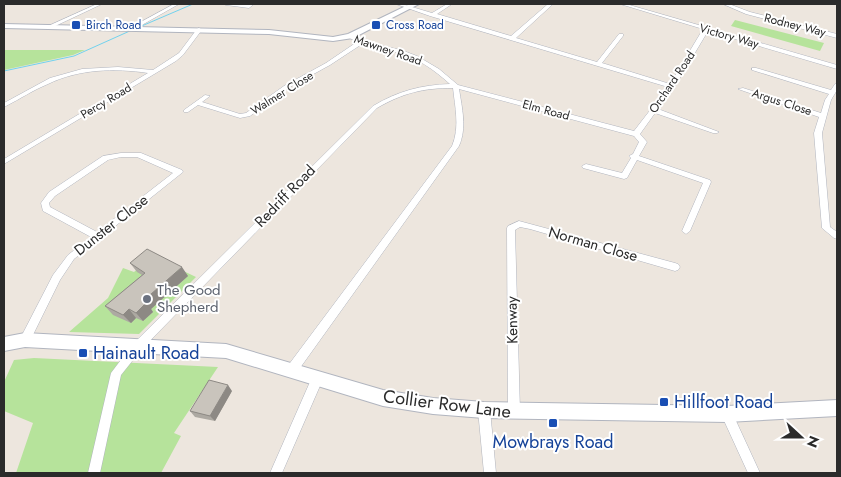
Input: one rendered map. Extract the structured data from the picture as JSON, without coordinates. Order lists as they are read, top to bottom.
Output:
{
  "streets": {
    "street": [
      "Rodney Way",
      "Victory Way",
      "Mawney Road",
      "Orchard Road",
      "Walmer Close",
      "Percy Road",
      "Argus Close",
      "Elm Road",
      "Redriff Road",
      "Dunster Close",
      "Norman Close",
      "Kenway",
      "Collier Row Lane"
    ]
  },
  "crossings": [
    ["Victory Way", "Orchard Road"],
    ["Mawney Road", "Walmer Close"],
    ["Mawney Road", "Percy Road"],
    ["Mawney Road", "Elm Road"],
    ["Mawney Road", "Redriff Road"],
    ["Orchard Road", "Elm Road"],
    ["Elm Road", "Redriff Road"],
    ["Redriff Road", "Collier Row Lane"],
    ["Dunster Close", "Collier Row Lane"],
    ["Norman Close", "Kenway"],
    ["Kenway", "Collier Row Lane"]
  ],
  "places": {
    "transit": [
      "Birch Road",
      "Cross Road",
      "Hainault Road",
      "Hillfoot Road",
      "Mowbrays Road"
    ],
    "other": ["The Good Shepherd"]
  },
  "north": "right"
}
